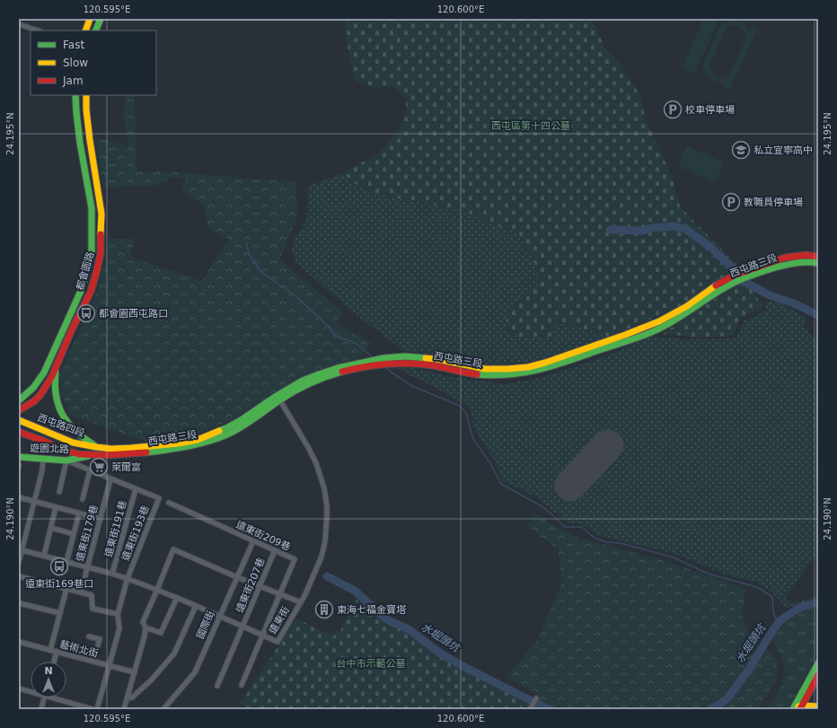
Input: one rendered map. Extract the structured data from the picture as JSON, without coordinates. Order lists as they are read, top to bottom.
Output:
{
  "streets": {
    "street": [
      "西屯路三段",
      "都會園路",
      "西屯路四段",
      "遊園北路",
      "遠東街191巷",
      "遠東街179巷",
      "遠東街193巷",
      "遠東街209巷",
      "遠東街207巷",
      "遠東街",
      "國際街",
      "藝術北街"
    ]
  },
  "crossings": [
    ["西屯路三段", "西屯路四段"],
    ["西屯路三段", "遊園北路"],
    ["西屯路三段", "遠東街"],
    ["西屯路四段", "遊園北路"],
    ["遠東街191巷", "遠東街193巷"],
    ["遠東街191巷", "遠東街"],
    ["遠東街179巷", "遠東街"],
    ["遠東街193巷", "遠東街"],
    ["遠東街209巷", "遠東街207巷"],
    ["遠東街209巷", "遠東街"],
    ["遠東街209巷", "國際街"],
    ["遠東街207巷", "遠東街"],
    ["遠東街", "國際街"]
  ],
  "water": ["水堀頭坑"],
  "parks": ["西屯區第十四公墓", "台中市示範公墓"],
  "places": {
    "parking": ["校車停車場", "教職員停車場"],
    "school or university": ["私立宜寧高中"],
    "bus stop": ["都會園西屯路口", "遠東街169巷口"],
    "supermarket": ["萊爾富"],
    "building": ["東海七福金寶塔"]
  },
  "legend": ["Fast", "Slow", "Jam"],
  "north": "top",
  "coordinates": [
    "120.595°E",
    "120.600°E",
    "24.195°N",
    "24.190°N"
  ]
}
